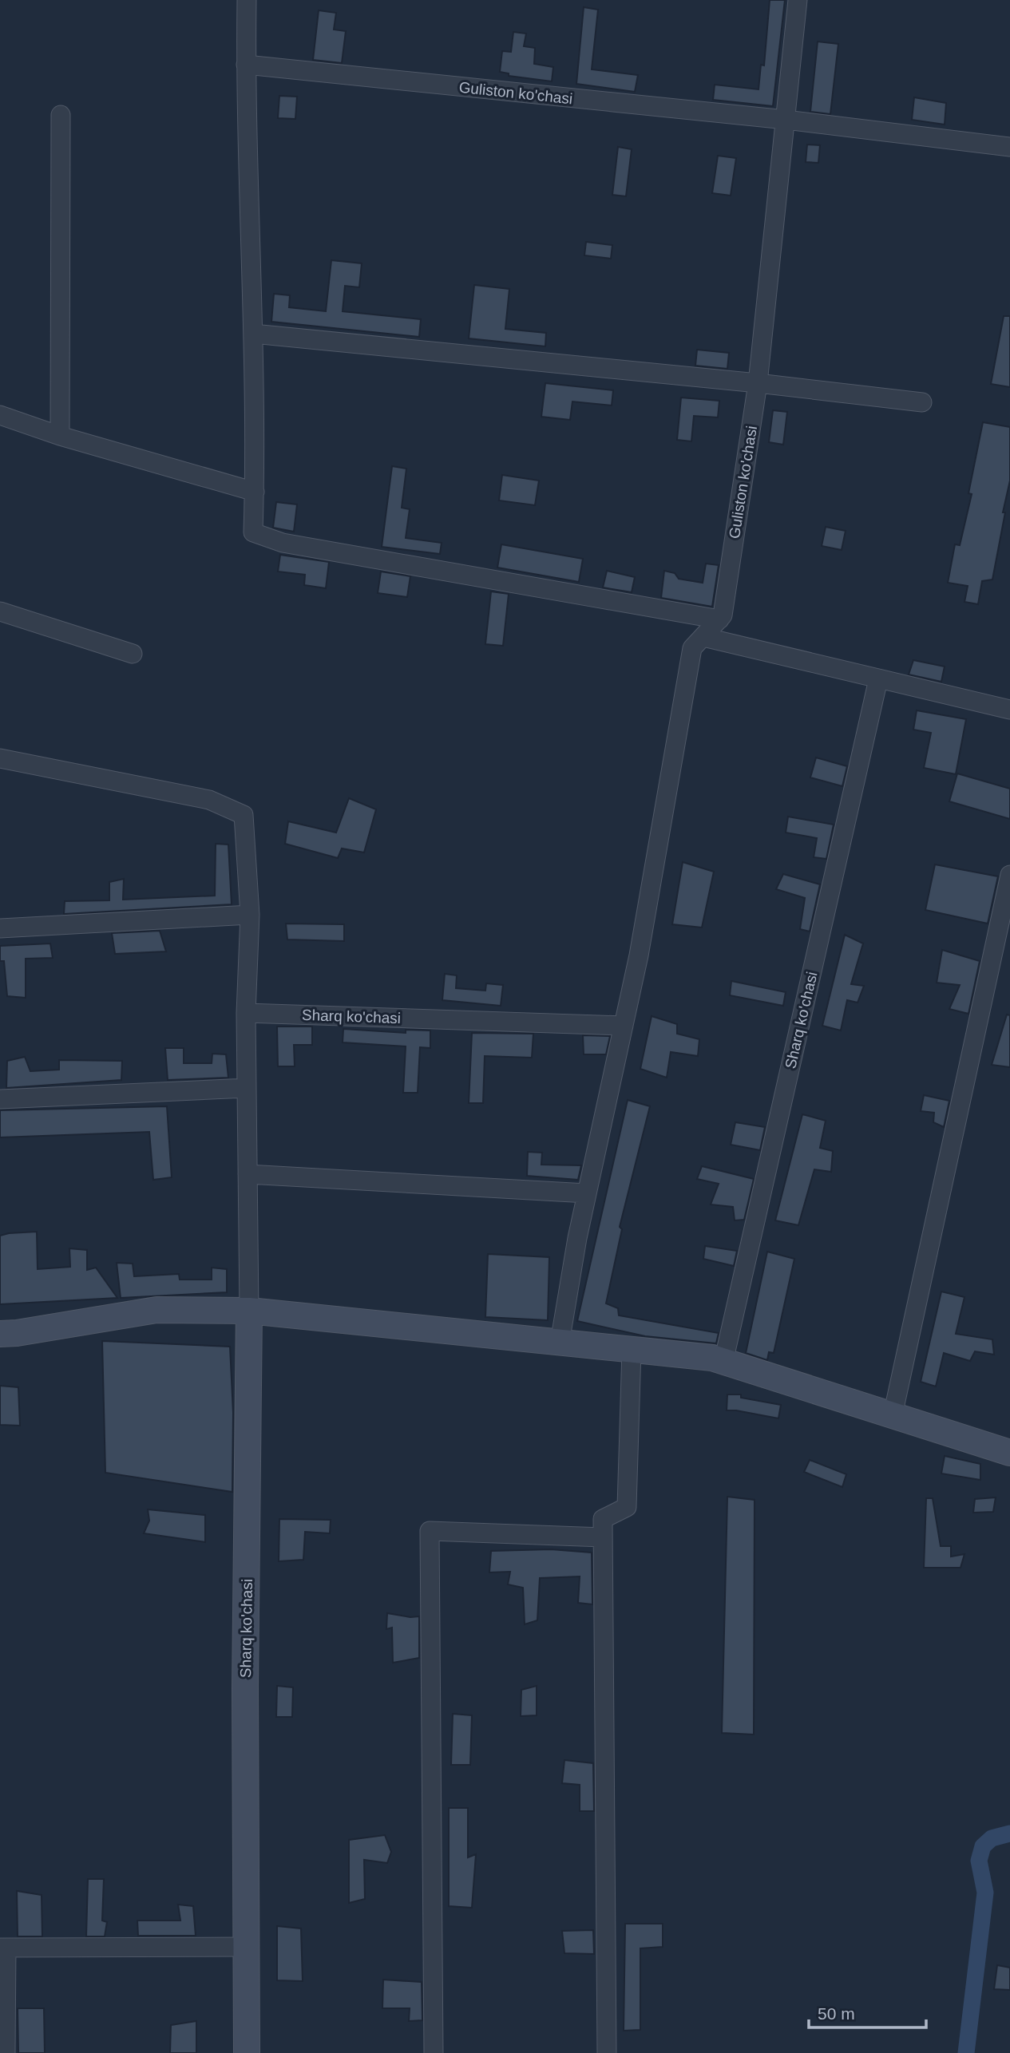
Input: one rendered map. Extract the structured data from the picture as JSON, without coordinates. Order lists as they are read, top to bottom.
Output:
{
  "streets": {
    "main road": ["Sharq ko'chasi"],
    "street": ["Guliston ko'chasi"]
  },
  "crossings": [
    ["Guliston ko'chasi", "Sharq ko'chasi"]
  ],
  "scale_bar": "50 m"
}
